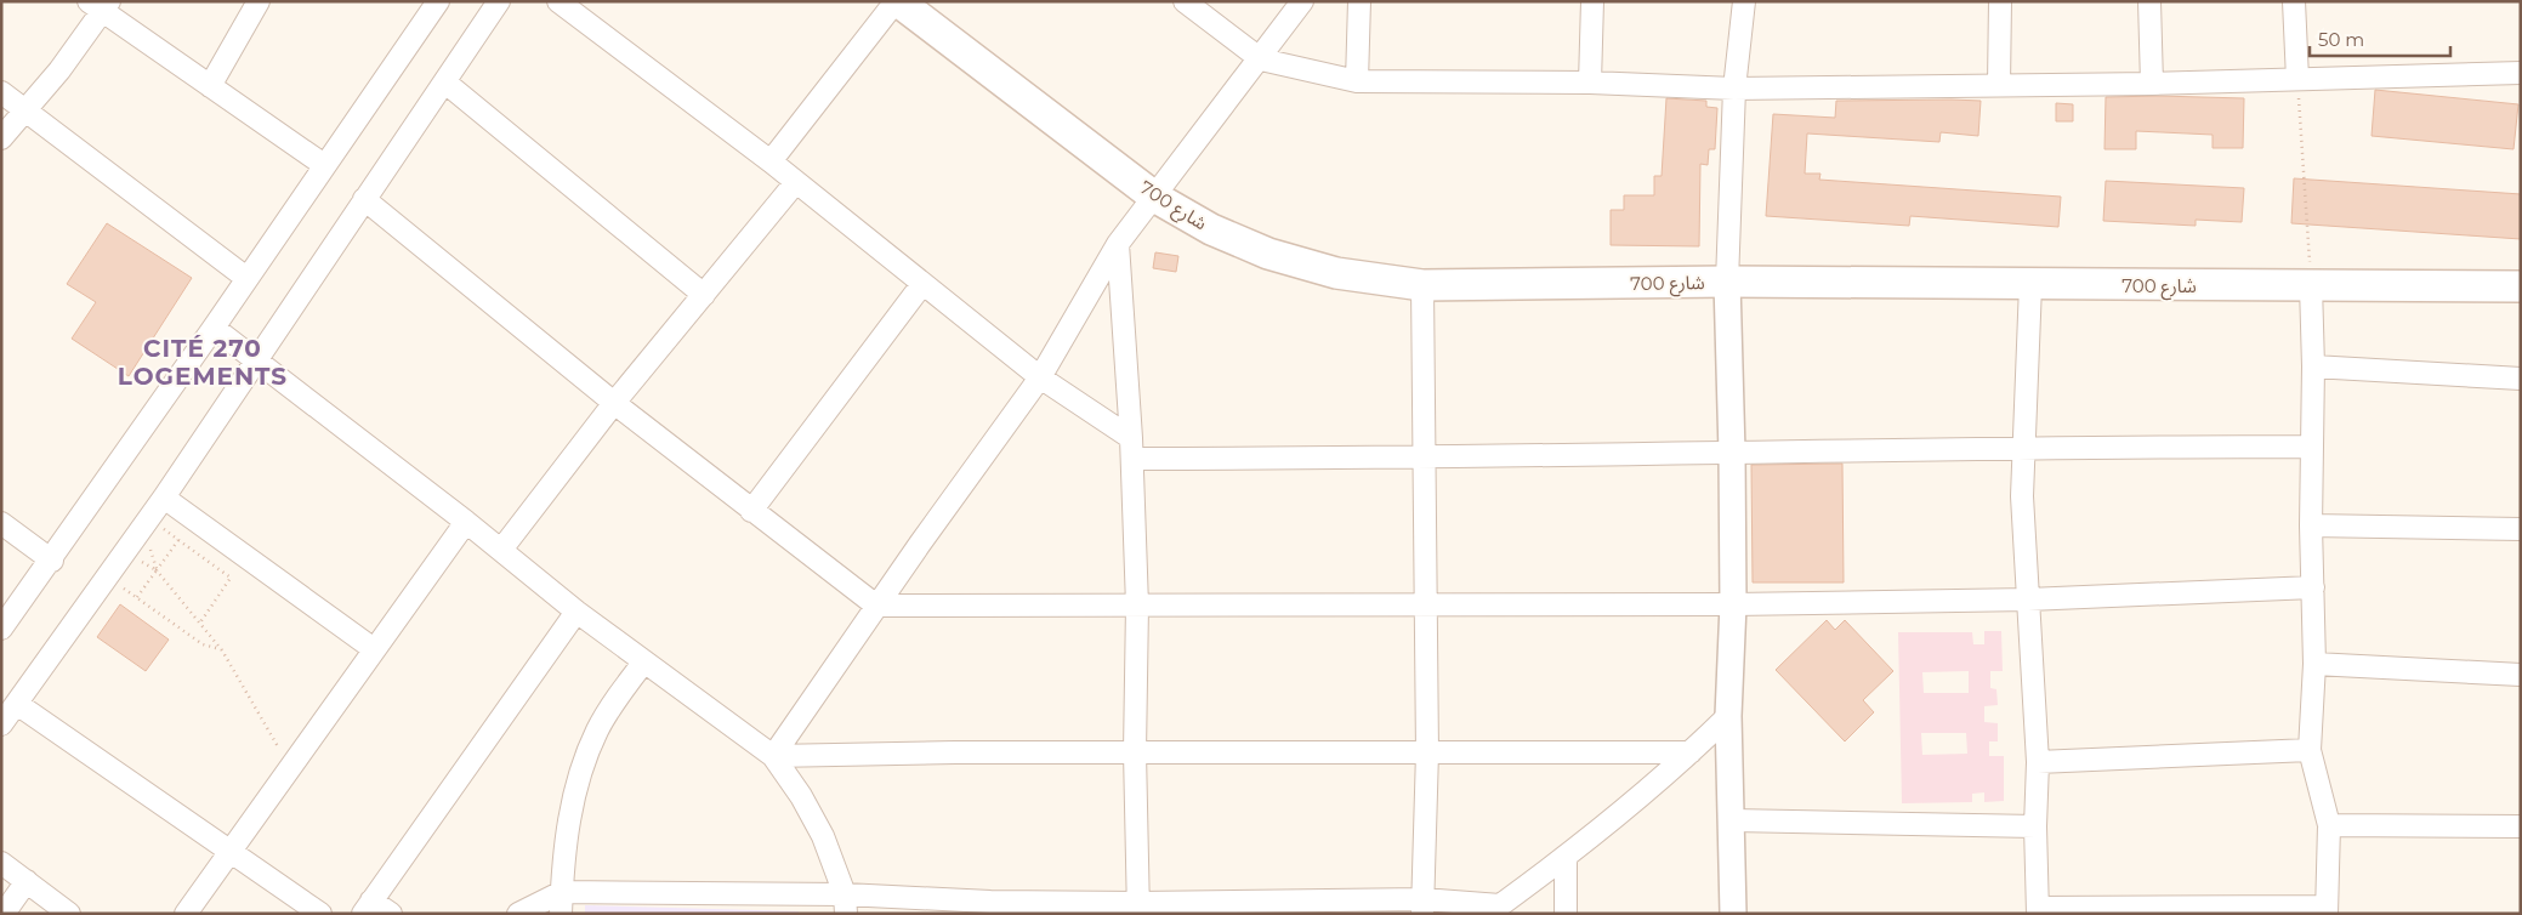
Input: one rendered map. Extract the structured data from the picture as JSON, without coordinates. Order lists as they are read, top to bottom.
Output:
{
  "streets": {
    "main road": ["شارع 700"]
  },
  "districts": ["CITÉ 270 LOGEMENTS"],
  "scale_bar": "50 m"
}
